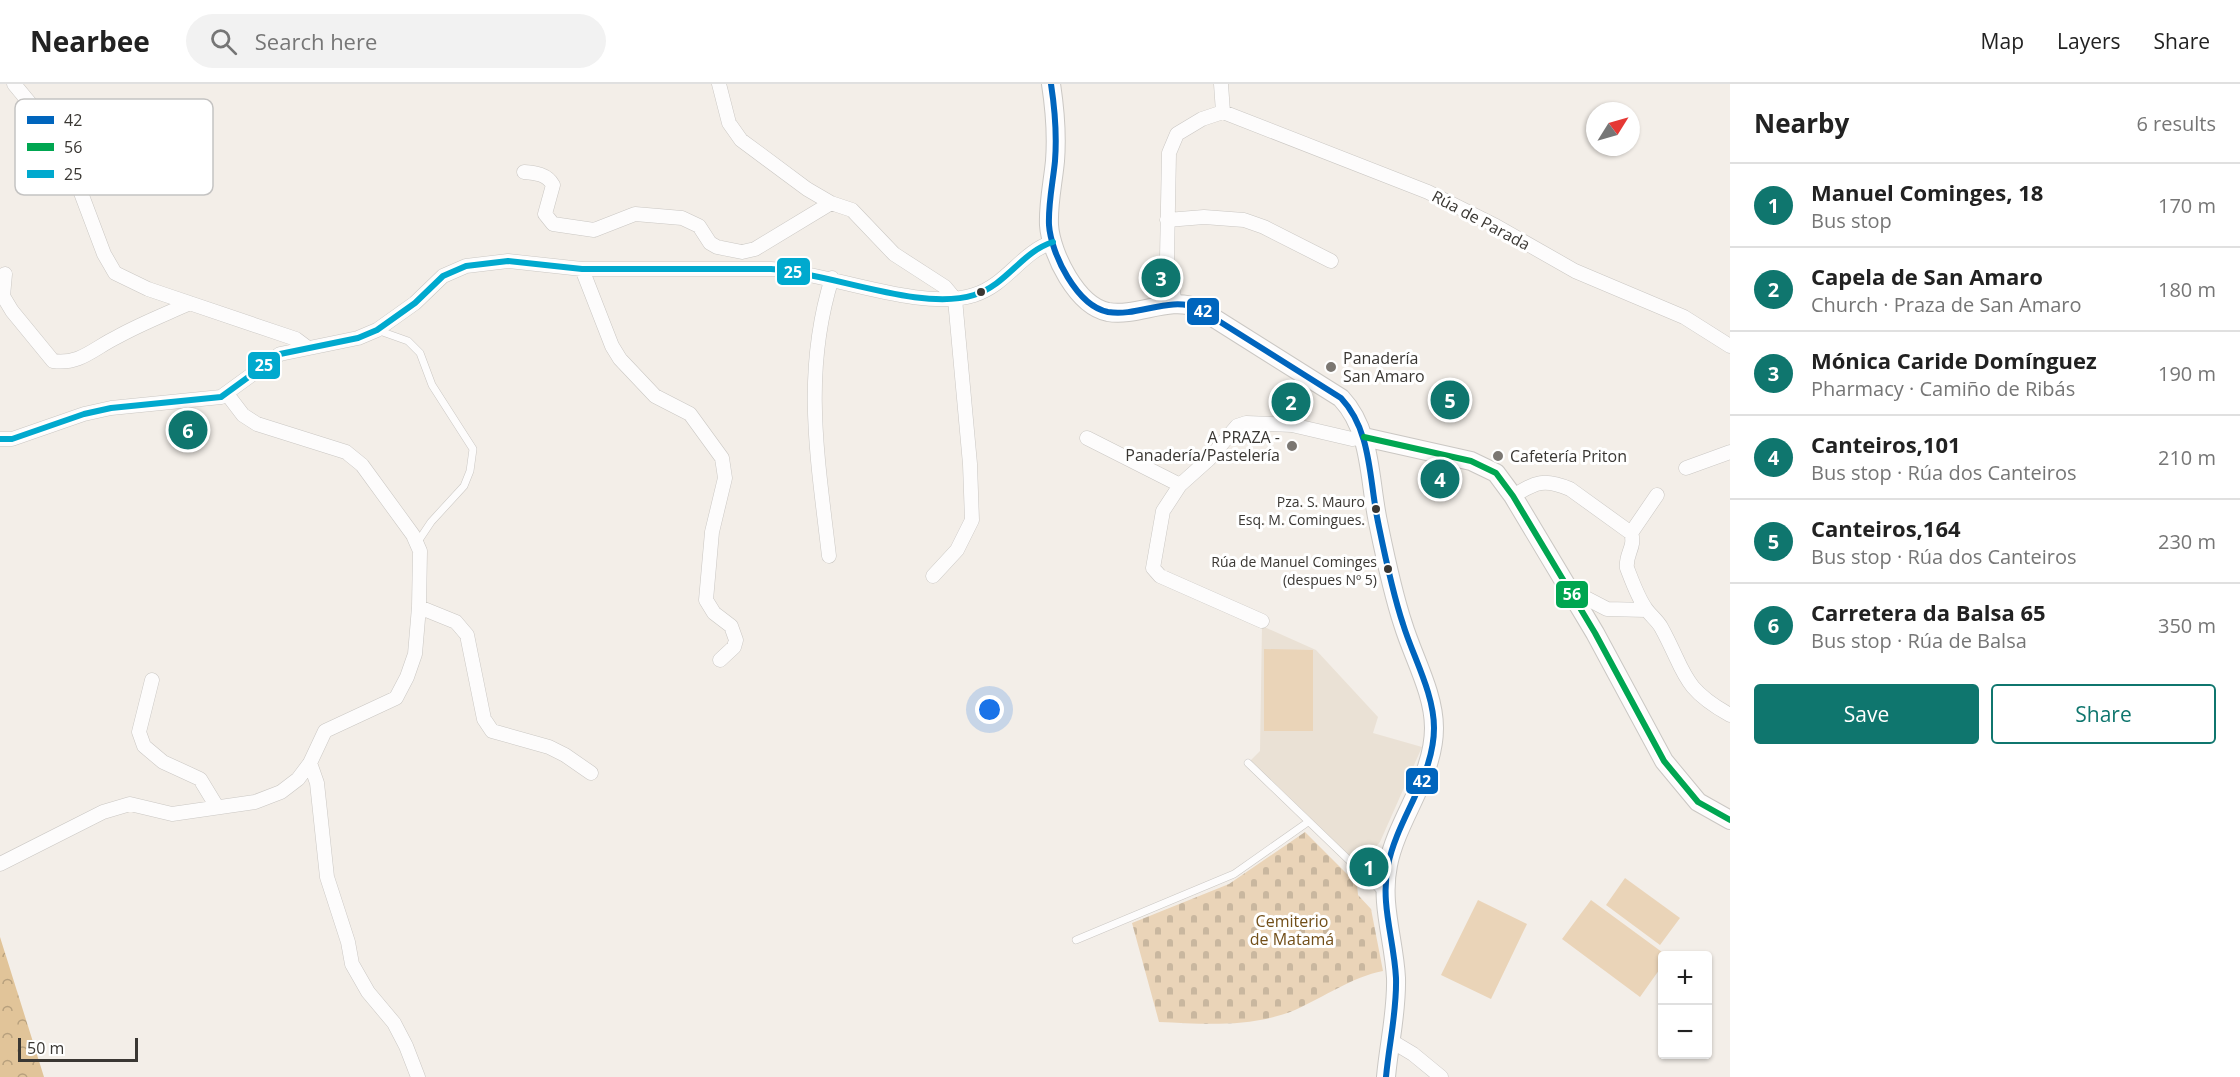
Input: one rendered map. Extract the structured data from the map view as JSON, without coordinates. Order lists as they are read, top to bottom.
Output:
{
  "streets": {
    "street": ["Rúa de Parada"]
  },
  "parks": ["Cemiterio de Matamá"],
  "places": [
    "Panadería San Amaro",
    "A PRAZA - Panadería/Pastelería",
    "Cafetería Priton",
    "Pza. S. Mauro Esq. M. Comingues.",
    "Rúa de Manuel Cominges (despues Nº 5)"
  ],
  "lines": ["transit line 42", "transit line 25", "transit line 56"],
  "legend": ["42", "56", "25"],
  "scale_bar": "50 m",
  "north": "top right",
  "page": {
    "header": "Nearbee",
    "search": "Search here",
    "nav": ["Map", "Layers", "Share"],
    "heading": ["Nearby", "6 results"],
    "list": [
      {
        "mark": "1",
        "name": "Manuel Cominges, 18",
        "note": "Bus stop",
        "value": "170 m"
      },
      {
        "mark": "2",
        "name": "Capela de San Amaro",
        "note": "Church · Praza de San Amaro",
        "value": "180 m"
      },
      {
        "mark": "3",
        "name": "Mónica Caride Domínguez",
        "note": "Pharmacy · Camiño de Ribás",
        "value": "190 m"
      },
      {
        "mark": "4",
        "name": "Canteiros,101",
        "note": "Bus stop · Rúa dos Canteiros",
        "value": "210 m"
      },
      {
        "mark": "5",
        "name": "Canteiros,164",
        "note": "Bus stop · Rúa dos Canteiros",
        "value": "230 m"
      },
      {
        "mark": "6",
        "name": "Carretera da Balsa 65",
        "note": "Bus stop · Rúa de Balsa",
        "value": "350 m"
      }
    ],
    "pins": [
      "3",
      "5",
      "2",
      "6",
      "4",
      "1"
    ],
    "buttons": ["Save", "Share"],
    "map_buttons": ["+", "−"],
    "scale": "50 m"
  }
}
